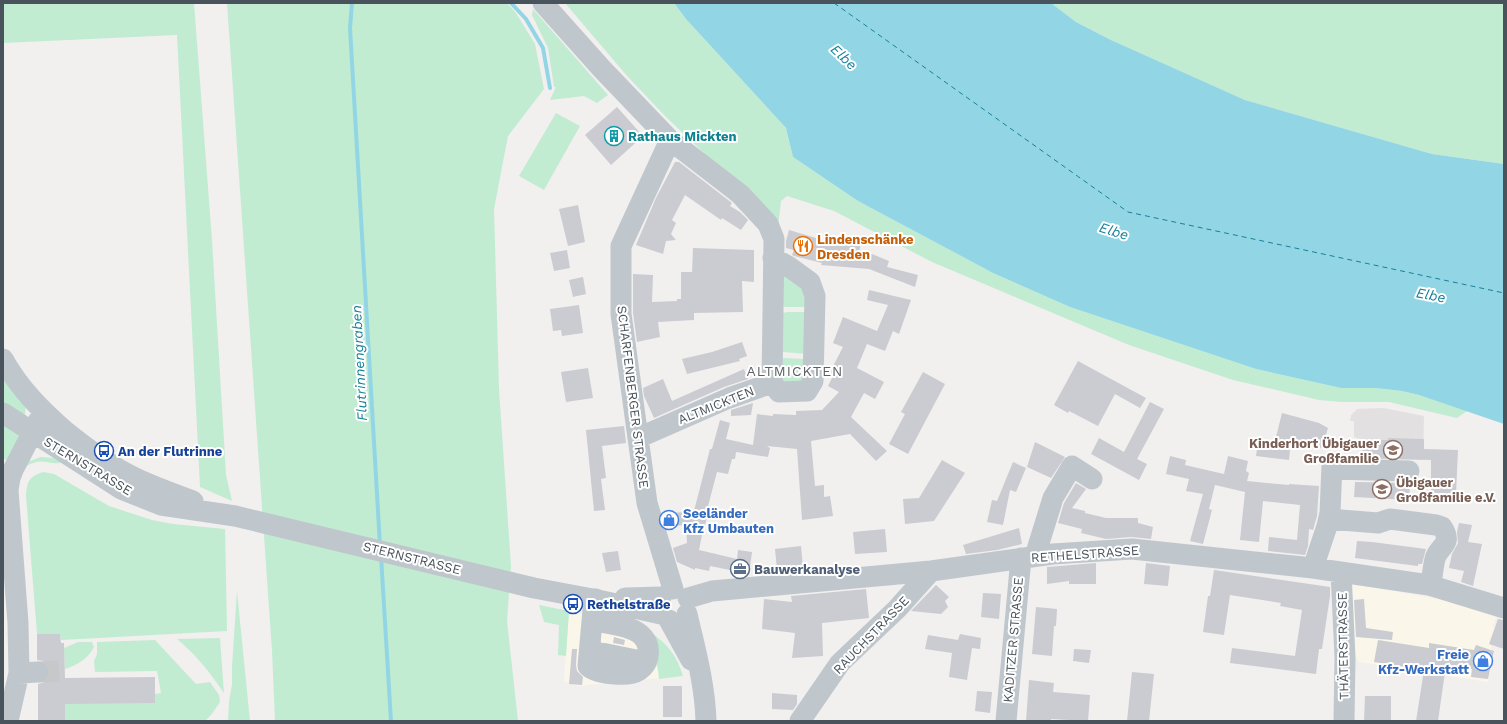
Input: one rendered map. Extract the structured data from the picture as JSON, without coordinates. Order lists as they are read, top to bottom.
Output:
{
  "streets": {
    "street": [
      "SCHARFENBERGER STRASSE",
      "ALTMICKTEN",
      "STERNSTRASSE",
      "RETHELSTRASSE",
      "RAUCHSTRASSE",
      "KADITZER STRASSE",
      "THÄTERSTRASSE"
    ]
  },
  "crossings": [
    ["SCHARFENBERGER STRASSE", "ALTMICKTEN"],
    ["SCHARFENBERGER STRASSE", "STERNSTRASSE"],
    ["SCHARFENBERGER STRASSE", "RETHELSTRASSE"],
    ["STERNSTRASSE", "RETHELSTRASSE"],
    ["RETHELSTRASSE", "RAUCHSTRASSE"],
    ["RETHELSTRASSE", "KADITZER STRASSE"],
    ["RETHELSTRASSE", "THÄTERSTRASSE"]
  ],
  "districts": ["ALTMICKTEN"],
  "water": ["Elbe", "Flutrinnengraben"],
  "places": {
    "building": ["Rathaus Mickten"],
    "restaurant": ["Lindenschänke Dresden"],
    "school or university": ["Kinderhort Übigauer Großfamilie", "Übigauer Großfamilie e.V."],
    "bus stop": ["An der Flutrinne", "Rethelstraße"],
    "shop": ["Seeländer Kfz Umbauten", "Freie Kfz-Werkstatt"],
    "office": ["Bauwerkanalyse"]
  }
}
